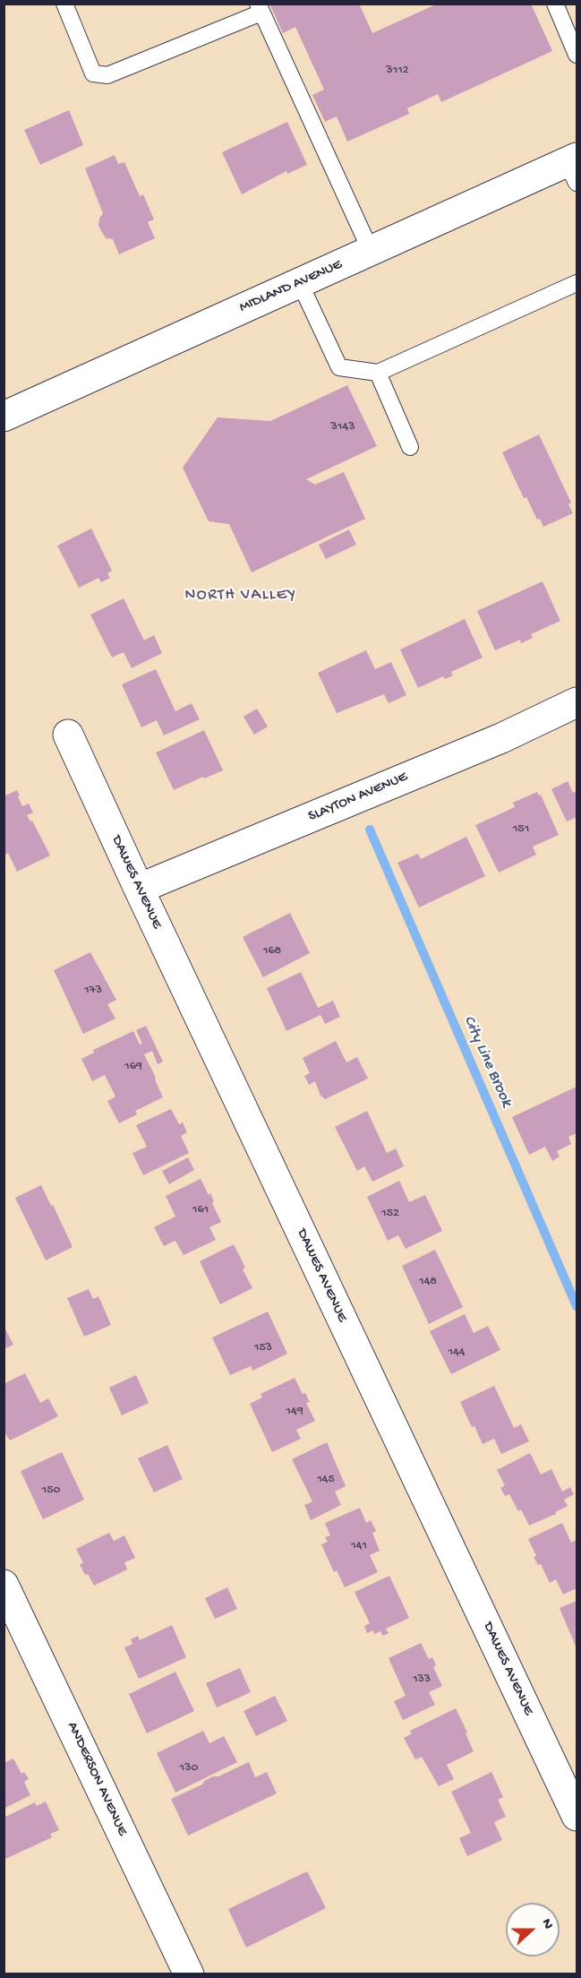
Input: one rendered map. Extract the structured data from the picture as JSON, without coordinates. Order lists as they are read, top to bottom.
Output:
{
  "streets": {
    "street": [
      "MIDLAND AVENUE",
      "SLAYTON AVENUE",
      "DAWES AVENUE",
      "ANDERSON AVENUE"
    ]
  },
  "crossings": [
    ["SLAYTON AVENUE", "DAWES AVENUE"]
  ],
  "districts": ["NORTH VALLEY"],
  "water": ["City Line Brook"],
  "house_numbers": [
    "3112",
    "3143",
    "151",
    "168",
    "173",
    "169",
    "161",
    "152",
    "148",
    "153",
    "144",
    "149",
    "145",
    "150",
    "141",
    "133",
    "130"
  ],
  "north": "right"
}
